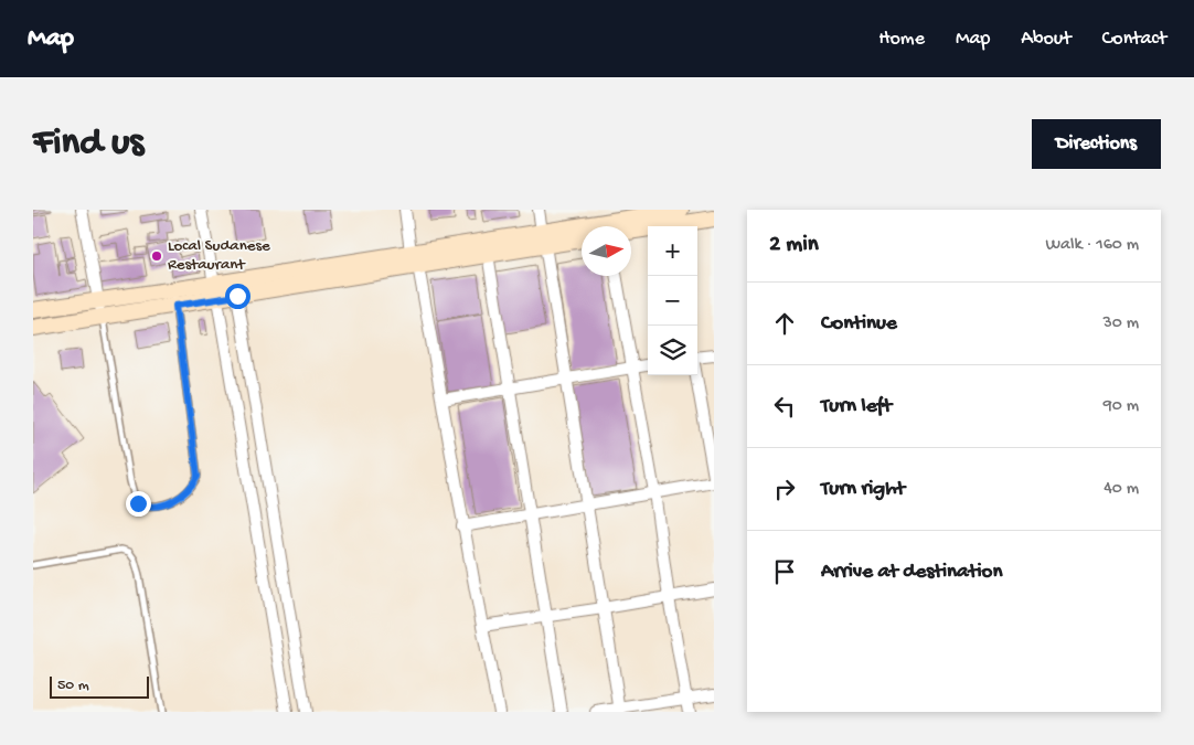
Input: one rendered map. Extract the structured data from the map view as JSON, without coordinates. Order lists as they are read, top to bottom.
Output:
{
  "places": ["Local Sudanese Restaurant"],
  "scale_bar": "50 m",
  "north": "right",
  "page": {
    "header": "Map",
    "nav": [
      "Home",
      "Map",
      "About",
      "Contact"
    ],
    "buttons": "Directions",
    "title": "Find us",
    "heading": ["2 min", "Walk · 160 m"],
    "map_buttons": ["+", "−"],
    "list": [
      ["Continue", "30 m"],
      ["Turn left", "90 m"],
      ["Turn right", "40 m"],
      "Arrive at destination"
    ],
    "scale": "50 m"
  }
}
